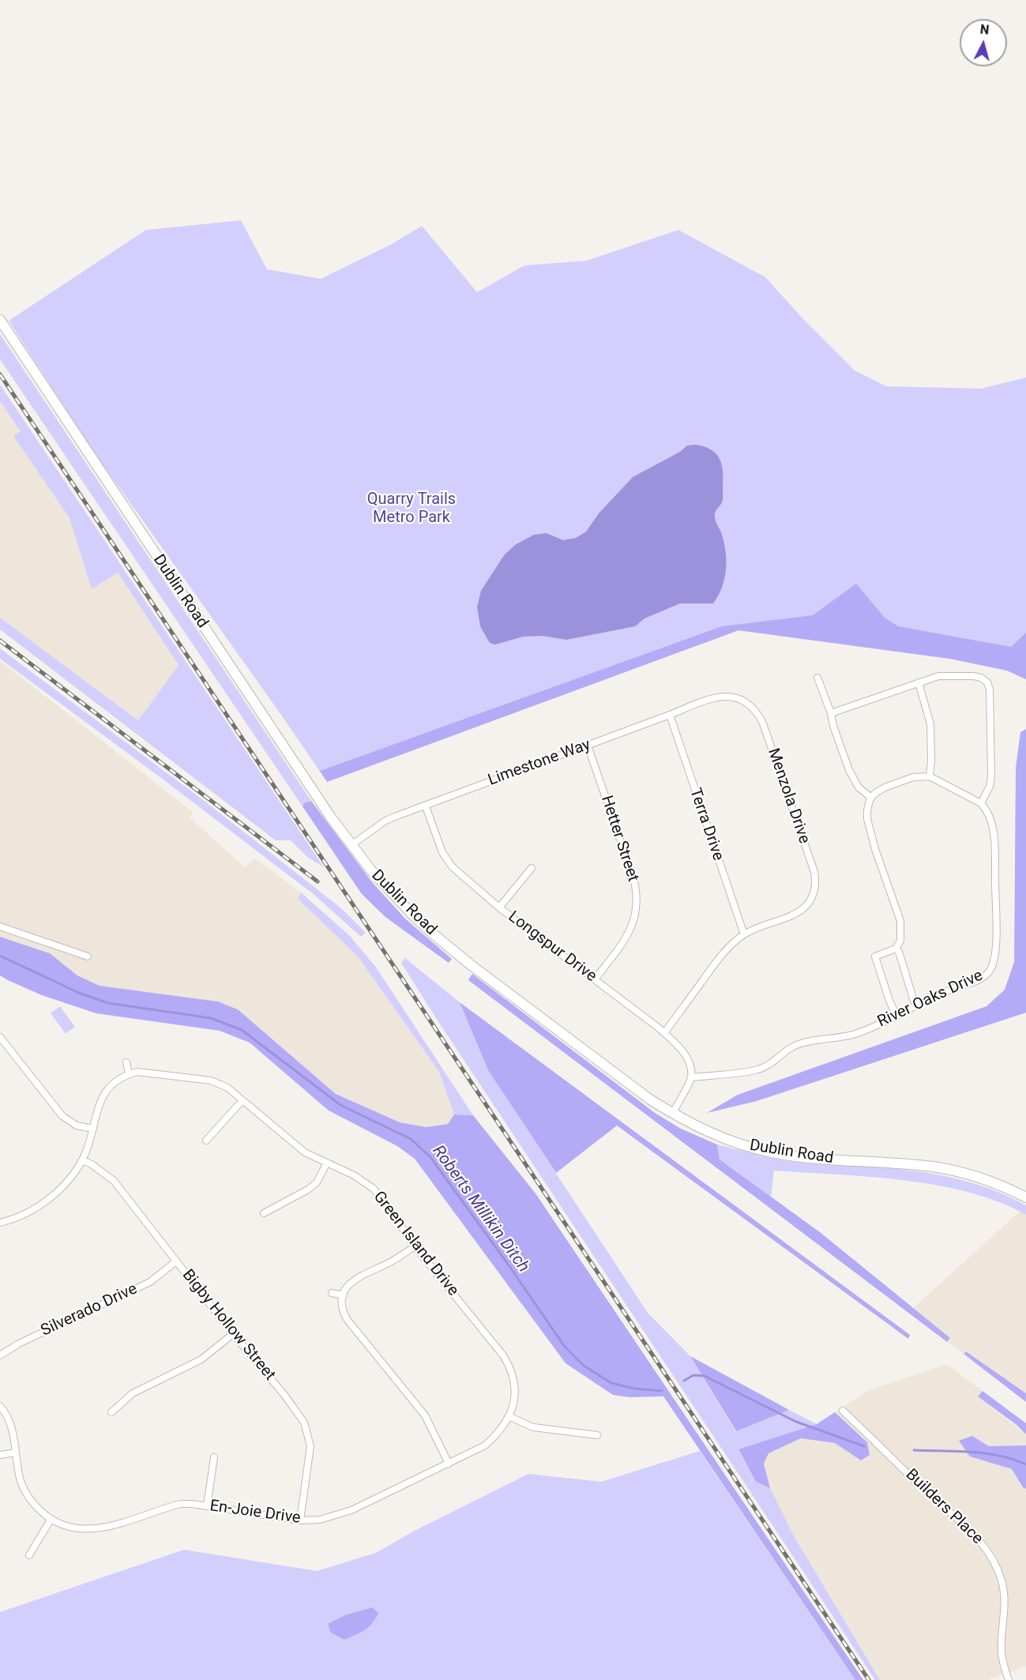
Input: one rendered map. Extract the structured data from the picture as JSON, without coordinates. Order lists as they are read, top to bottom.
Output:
{
  "streets": {
    "main road": ["Dublin Road"],
    "street": [
      "Limestone Way",
      "Menzola Drive",
      "Terra Drive",
      "Hetter Street",
      "Longspur Drive",
      "River Oaks Drive",
      "Green Island Drive",
      "Silverado Drive",
      "Bigby Hollow Street",
      "Builders Place",
      "En-Joie Drive"
    ]
  },
  "crossings": [
    ["Dublin Road", "Limestone Way"],
    ["Limestone Way", "Menzola Drive"],
    ["Limestone Way", "Terra Drive"],
    ["Limestone Way", "Hetter Street"],
    ["Limestone Way", "Longspur Drive"],
    ["Menzola Drive", "Terra Drive"],
    ["Hetter Street", "Longspur Drive"],
    ["Longspur Drive", "River Oaks Drive"],
    ["Green Island Drive", "En-Joie Drive"],
    ["Silverado Drive", "Bigby Hollow Street"],
    ["Bigby Hollow Street", "En-Joie Drive"]
  ],
  "water": ["Roberts Millikin Ditch"],
  "parks": ["Quarry Trails Metro Park"],
  "north": "top"
}
